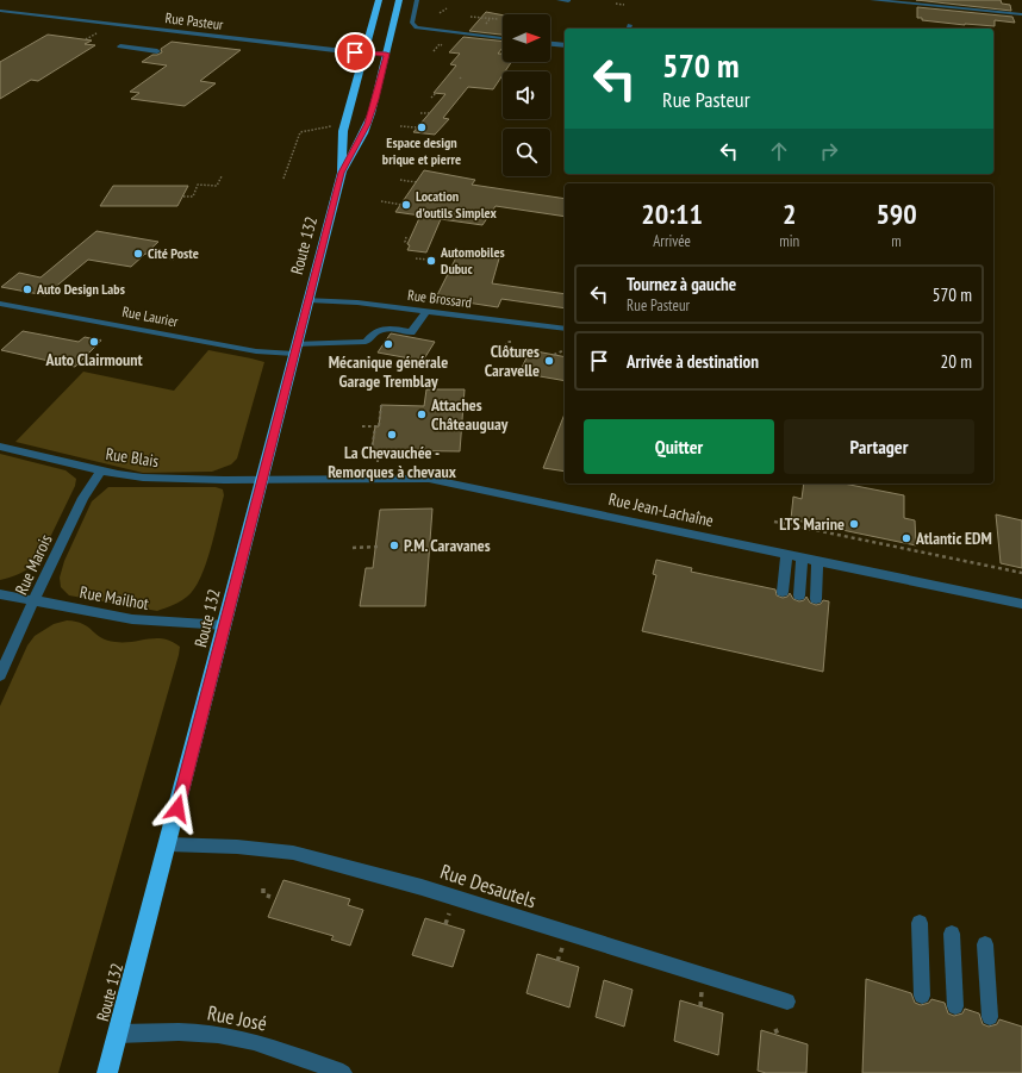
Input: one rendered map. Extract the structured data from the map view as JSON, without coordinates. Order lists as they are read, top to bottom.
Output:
{
  "streets": {
    "highway": ["Route 132"],
    "street": [
      "Rue Pasteur",
      "Rue Brossard",
      "Rue Laurier",
      "Rue Blais",
      "Rue Jean-Lachaîne",
      "Rue Marois",
      "Rue Mailhot",
      "Rue Desautels",
      "Rue José"
    ]
  },
  "crossings": [
    ["Rue Pasteur", "Route 132"],
    ["Route 132", "Rue Brossard"],
    ["Route 132", "Rue Laurier"],
    ["Route 132", "Rue Blais"],
    ["Route 132", "Rue Jean-Lachaîne"],
    ["Route 132", "Rue Mailhot"],
    ["Route 132", "Rue Desautels"],
    ["Route 132", "Rue José"],
    ["Rue Brossard", "Rue Laurier"],
    ["Rue Blais", "Rue Jean-Lachaîne"],
    ["Rue Blais", "Rue Marois"],
    ["Rue Marois", "Rue Mailhot"]
  ],
  "places": [
    "Espace design brique et pierre",
    "Location d'outils Simplex",
    "Cité Poste",
    "Automobiles Dubuc",
    "Auto Design Labs",
    "Auto Clairmount",
    "Mécanique générale Garage Tremblay",
    "Clôtures Caravelle",
    "Attaches Châteauguay",
    "La Chevauchée - Remorques à chevaux",
    "LTS Marine",
    "Atlantic EDM",
    "P.M. Caravanes"
  ],
  "north": "right",
  "page": {
    "turn": ["570 m", "Rue Pasteur"],
    "eta": [
      "20:11",
      "Arrivée",
      "2",
      "min",
      "590",
      "m"
    ],
    "list": [
      {
        "name": "Tournez à gauche",
        "note": "Rue Pasteur",
        "value": "570 m"
      },
      {
        "name": "Arrivée à destination",
        "value": "20 m"
      }
    ],
    "buttons": ["Quitter", "Partager"]
  }
}
